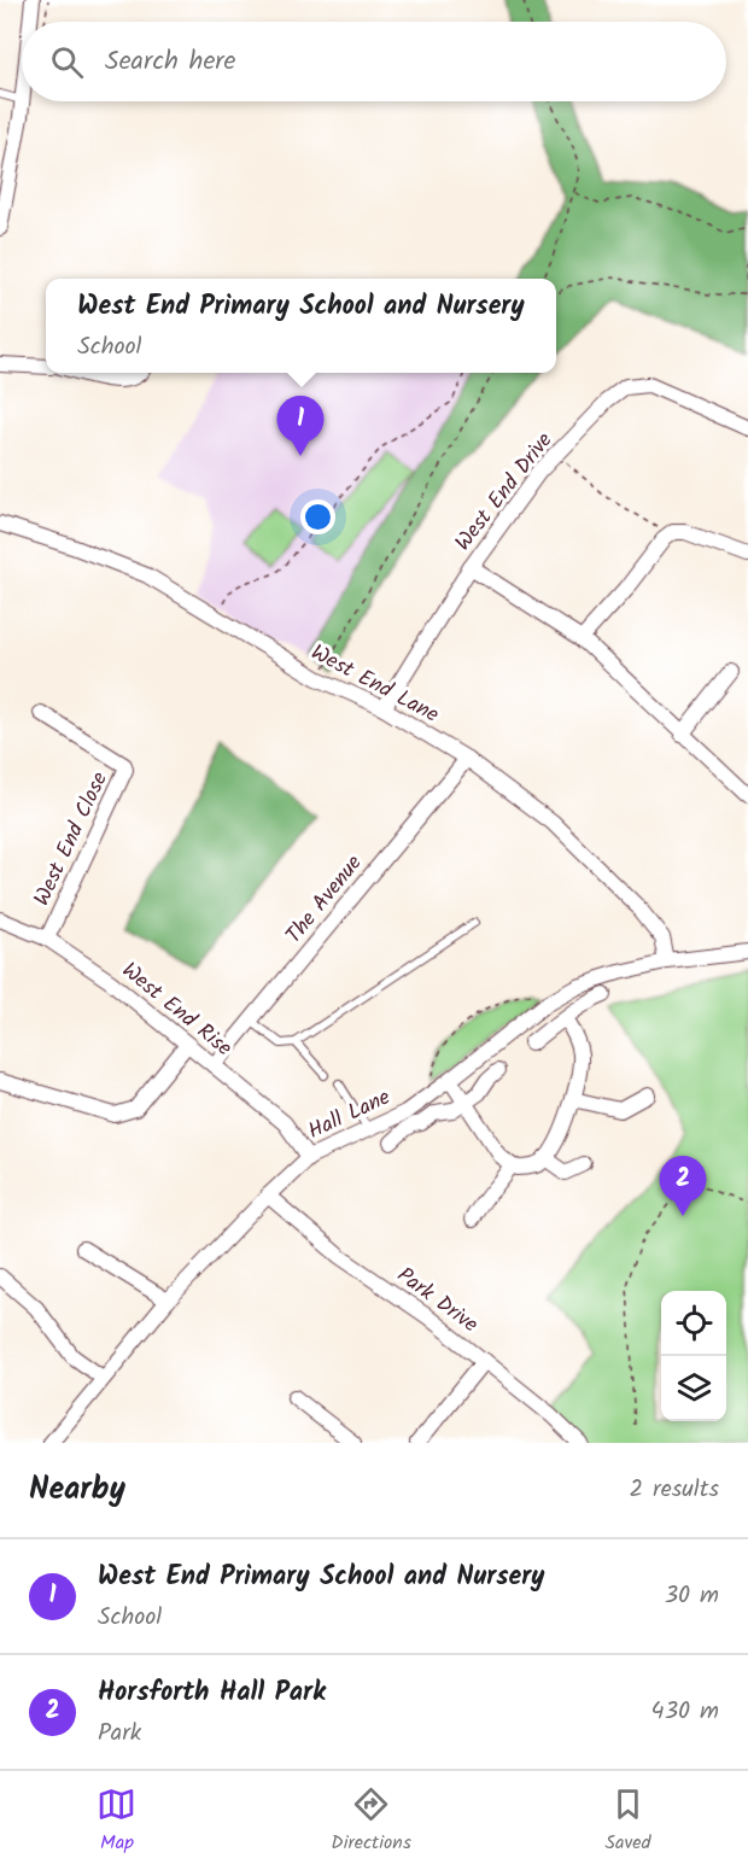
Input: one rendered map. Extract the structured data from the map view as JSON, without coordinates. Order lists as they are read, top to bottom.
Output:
{
  "streets": {
    "street": [
      "West End Drive",
      "West End Lane",
      "West End Close",
      "The Avenue",
      "West End Rise",
      "Hall Lane",
      "Park Drive"
    ]
  },
  "crossings": [
    ["West End Drive", "West End Lane"],
    ["West End Lane", "The Avenue"],
    ["West End Lane", "Hall Lane"],
    ["West End Close", "West End Rise"],
    ["The Avenue", "West End Rise"],
    ["West End Rise", "Hall Lane"],
    ["Hall Lane", "Park Drive"]
  ],
  "page": {
    "search": "Search here",
    "popup": ["West End Primary School and Nursery", "School"],
    "pins": ["1", "2"],
    "heading": ["Nearby", "2 results"],
    "list": [
      {
        "mark": "1",
        "name": "West End Primary School and Nursery",
        "note": "School",
        "value": "30 m"
      },
      {
        "mark": "2",
        "name": "Horsforth Hall Park",
        "note": "Park",
        "value": "430 m"
      }
    ],
    "nav": ["Map", "Directions", "Saved"]
  }
}
